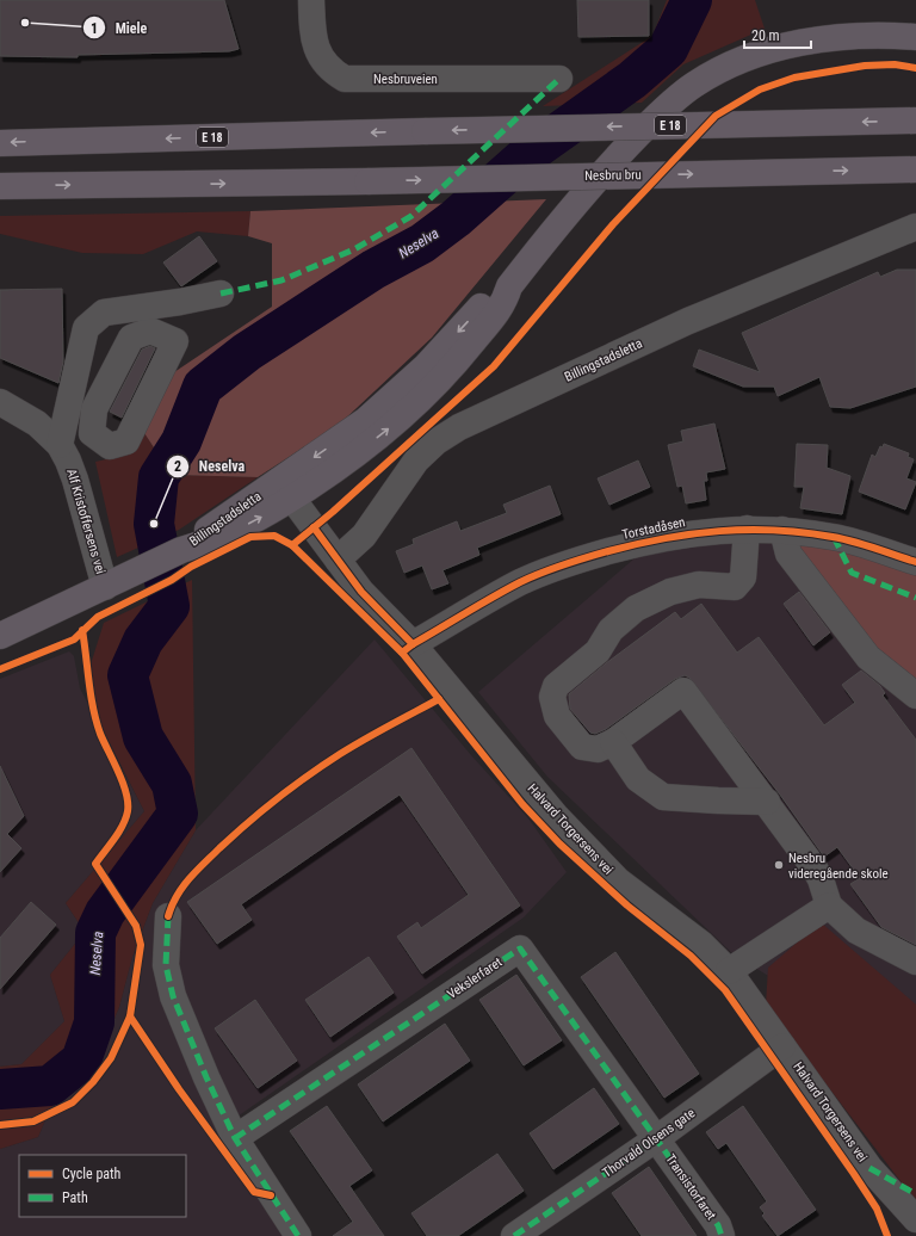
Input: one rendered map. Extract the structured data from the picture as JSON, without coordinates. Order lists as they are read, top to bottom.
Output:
{
  "streets": {
    "highway": ["E 18", "Nesbru bru"],
    "main road": ["Billingstadsletta"],
    "street": [
      "Nesbruveien",
      "Alf Kristoffersens vei",
      "Torstadåsen",
      "Halvard Torgersens vei",
      "Vekslerfaret",
      "Thorvald Olsens gate",
      "Transistorfaret"
    ]
  },
  "crossings": [
    ["Billingstadsletta", "Alf Kristoffersens vei"],
    ["Billingstadsletta", "Halvard Torgersens vei"],
    ["Torstadåsen", "Halvard Torgersens vei"],
    ["Halvard Torgersens vei", "Thorvald Olsens gate"],
    ["Vekslerfaret", "Thorvald Olsens gate"],
    ["Vekslerfaret", "Transistorfaret"],
    ["Thorvald Olsens gate", "Transistorfaret"]
  ],
  "water": ["Neselva"],
  "places": ["Miele", "Neselva", "Nesbru videregående skole"],
  "legend": ["Cycle path", "Path"],
  "scale_bar": "20 m"
}
